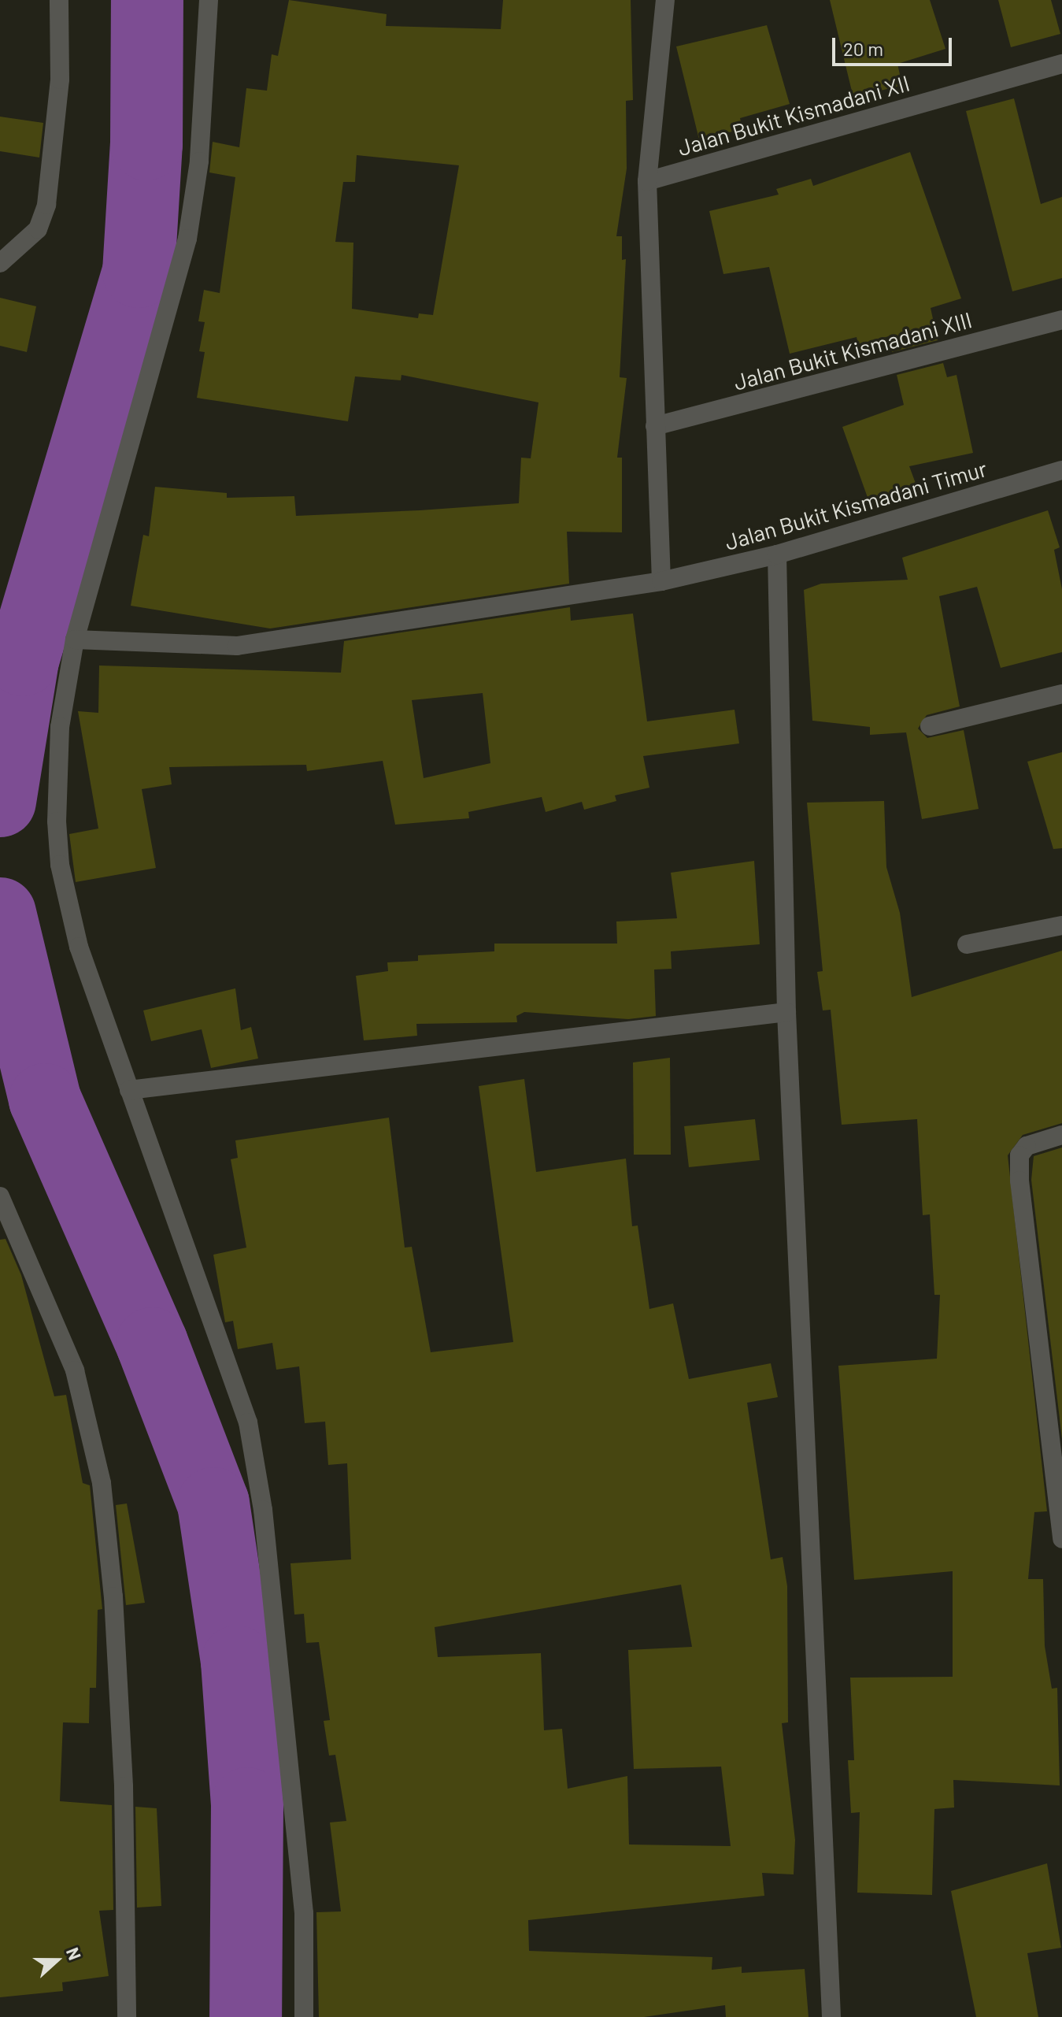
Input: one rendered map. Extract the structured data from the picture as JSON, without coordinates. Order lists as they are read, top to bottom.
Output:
{
  "streets": {
    "street": ["Jalan Bukit Kismadani XII", "Jalan Bukit Kismadani XIII", "Jalan Bukit Kismadani Timur"]
  },
  "scale_bar": "20 m",
  "north": "right"
}
